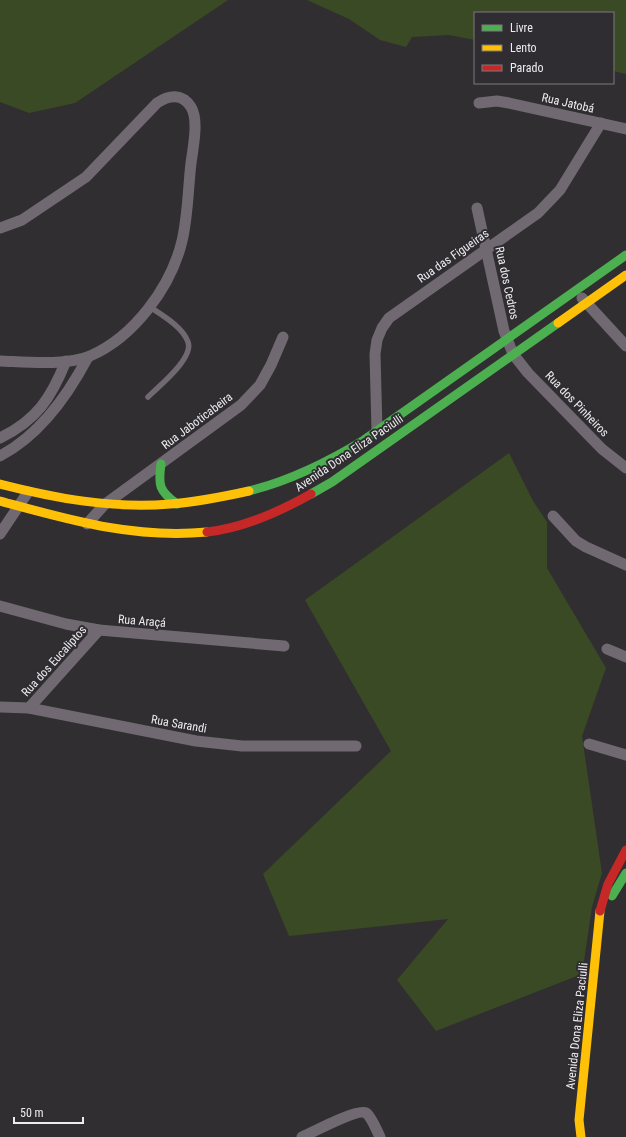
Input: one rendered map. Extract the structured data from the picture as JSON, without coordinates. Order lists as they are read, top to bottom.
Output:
{
  "streets": {
    "street": [
      "Rua Jatobá",
      "Rua das Figueiras",
      "Rua dos Cedros",
      "Rua dos Pinheiros",
      "Rua Jaboticabeira",
      "Avenida Dona Eliza Paciulli",
      "Rua Araçá",
      "Rua dos Eucaliptos",
      "Rua Sarandi"
    ]
  },
  "crossings": [
    ["Rua Jatobá", "Rua das Figueiras"],
    ["Rua das Figueiras", "Rua dos Cedros"],
    ["Rua das Figueiras", "Avenida Dona Eliza Paciulli"],
    ["Rua dos Cedros", "Rua dos Pinheiros"],
    ["Rua dos Cedros", "Avenida Dona Eliza Paciulli"],
    ["Rua dos Pinheiros", "Avenida Dona Eliza Paciulli"],
    ["Rua Jaboticabeira", "Avenida Dona Eliza Paciulli"],
    ["Rua Araçá", "Rua dos Eucaliptos"],
    ["Rua dos Eucaliptos", "Rua Sarandi"]
  ],
  "legend": ["Livre", "Lento", "Parado"],
  "scale_bar": "50 m"
}
